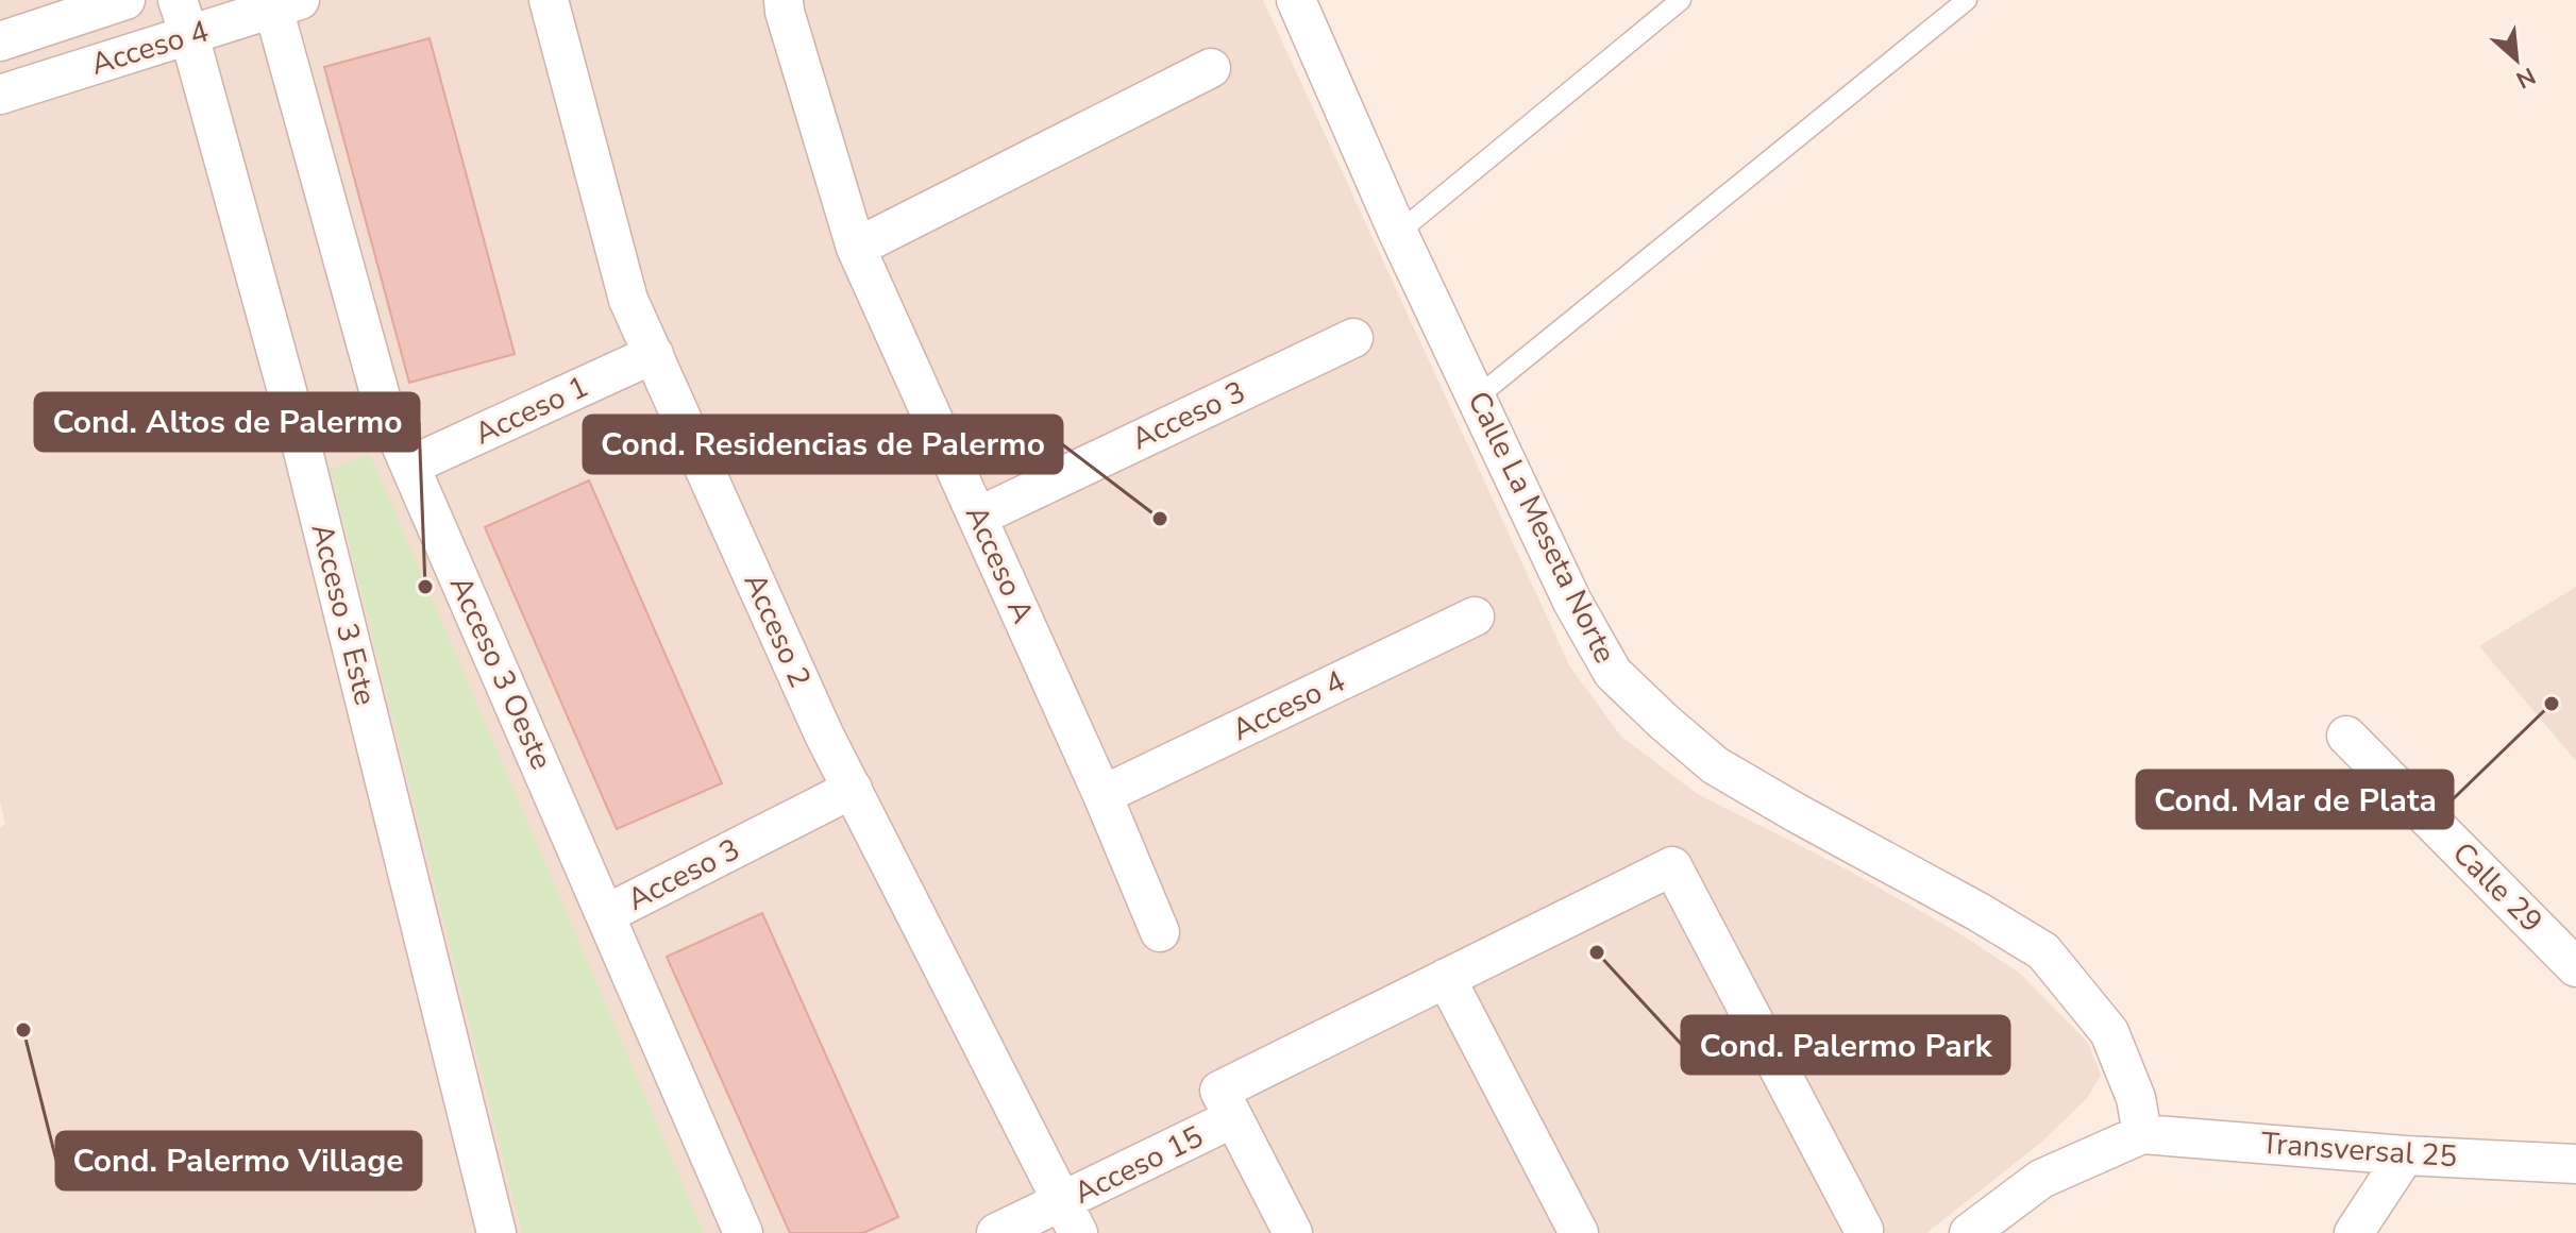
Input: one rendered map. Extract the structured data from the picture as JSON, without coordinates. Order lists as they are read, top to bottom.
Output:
{
  "streets": {
    "street": [
      "Acceso 4",
      "Acceso 1",
      "Acceso 3",
      "Calle La Meseta Norte",
      "Acceso A",
      "Acceso 3 Este",
      "Acceso 2",
      "Acceso 3 Oeste",
      "Calle 29",
      "Transversal 25",
      "Acceso 15"
    ]
  },
  "crossings": [
    ["Acceso 4", "Acceso A"],
    ["Acceso 4", "Acceso 3 Este"],
    ["Acceso 4", "Acceso 3 Oeste"],
    ["Acceso 1", "Acceso 2"],
    ["Acceso 1", "Acceso 3 Oeste"],
    ["Acceso 3", "Acceso A"],
    ["Acceso 3", "Acceso 2"],
    ["Acceso 3", "Acceso 3 Oeste"],
    ["Calle La Meseta Norte", "Transversal 25"],
    ["Acceso 2", "Acceso 15"]
  ],
  "places": [
    "Cond. Residencias de Palermo",
    "Cond. Altos de Palermo",
    "Cond. Mar de Plata",
    "Cond. Palermo Park",
    "Cond. Palermo Village"
  ],
  "north": "bottom right"
}
